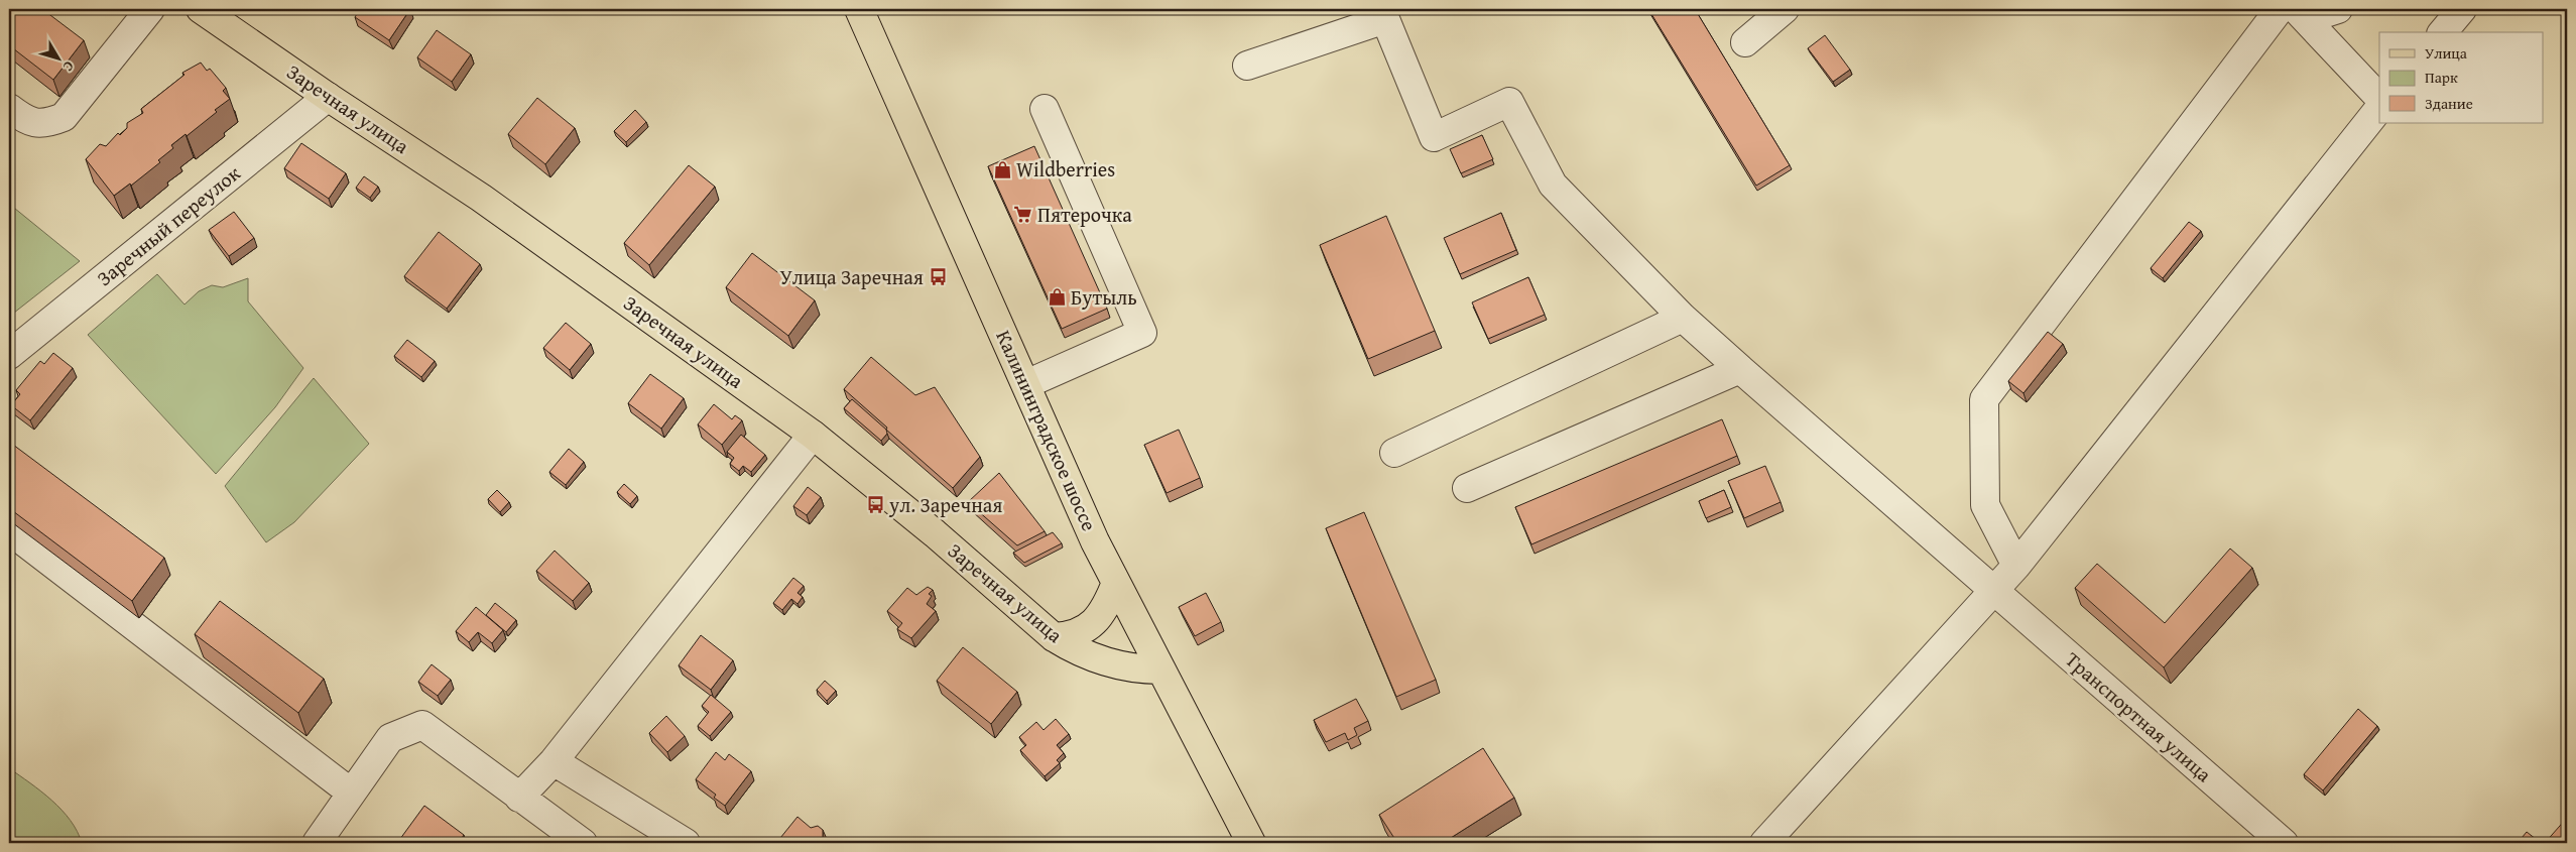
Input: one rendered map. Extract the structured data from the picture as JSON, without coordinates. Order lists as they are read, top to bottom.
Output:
{
  "streets": {
    "main road": ["Заречная улица", "Калининградское шоссе"],
    "street": ["Заречный переулок", "Транспортная улица"]
  },
  "crossings": [
    ["Заречная улица", "Заречный переулок"],
    ["Заречная улица", "Калининградское шоссе"]
  ],
  "places": {
    "shop": ["Wildberries", "Бутыль"],
    "supermarket": ["Пятерочка"],
    "bus stop": ["Улица Заречная", "ул. Заречная"]
  },
  "legend": ["Улица", "Парк", "Здание"],
  "north": "bottom right"
}
